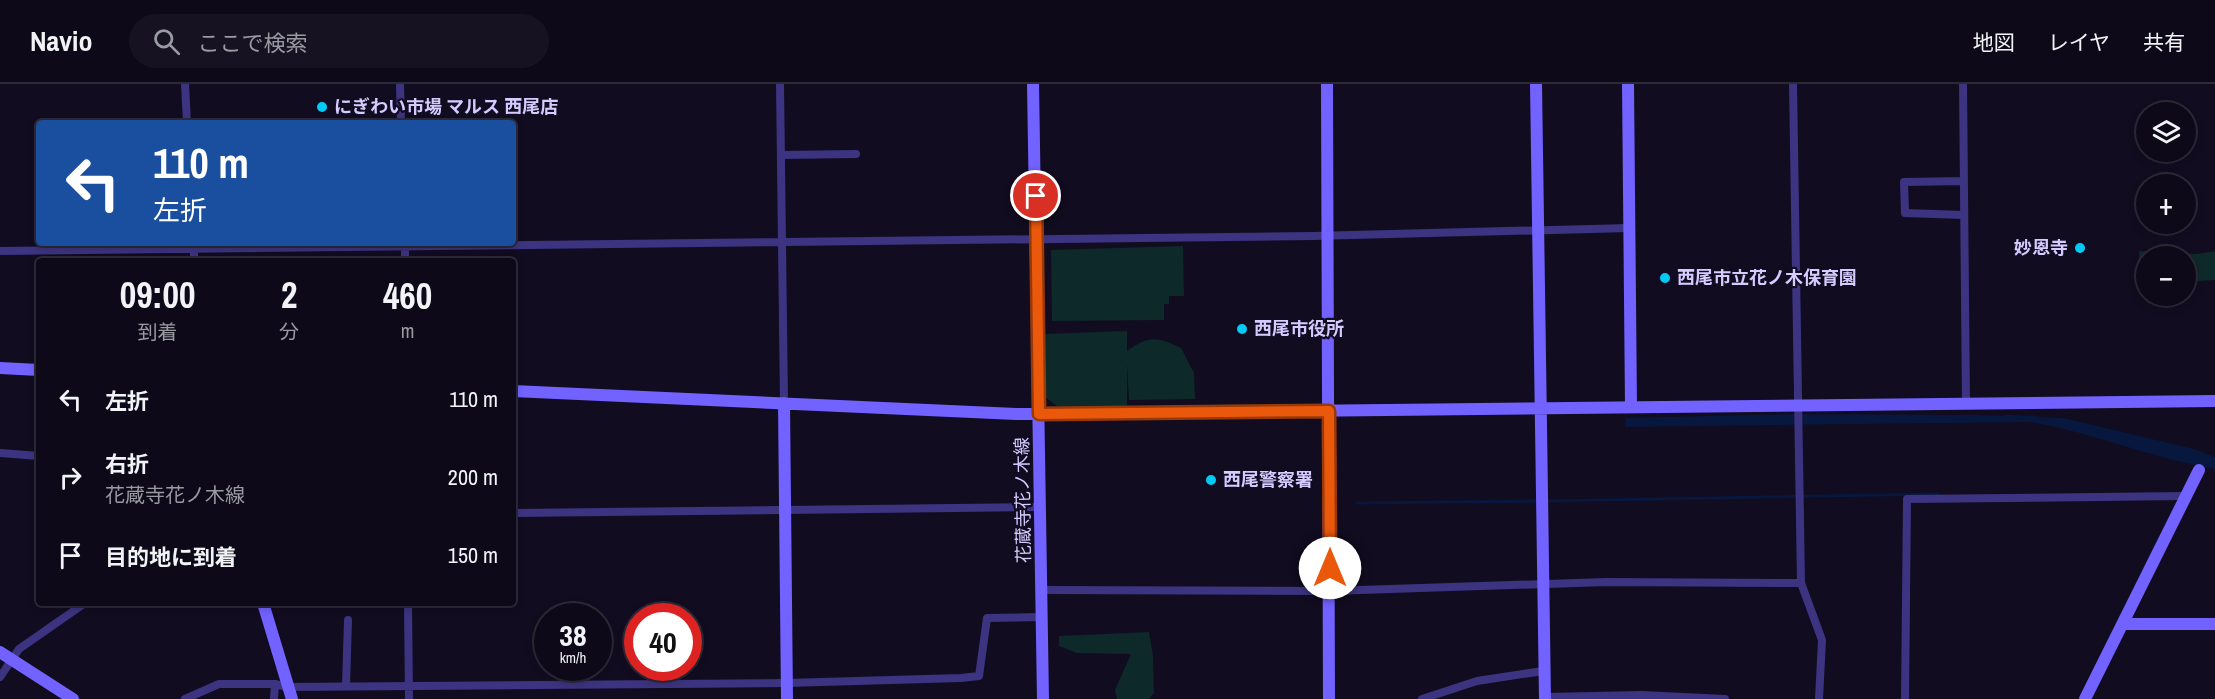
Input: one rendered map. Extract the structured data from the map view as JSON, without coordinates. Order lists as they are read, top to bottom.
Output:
{
  "streets": {
    "street": ["花蔵寺花ノ木線"]
  },
  "places": [
    "にぎわい市場 マルス 西尾店",
    "妙恩寺",
    "西尾市立花ノ木保育園",
    "西尾市役所",
    "西尾警察署"
  ],
  "page": {
    "header": "Navio",
    "search": "ここで検索",
    "nav": ["地図", "レイヤ", "共有"],
    "map_buttons": ["+", "−"],
    "turn": ["110 m", "左折"],
    "eta": [
      "09:00",
      "到着",
      "2",
      "分",
      "460",
      "m"
    ],
    "list": [
      {
        "name": "左折",
        "value": "110 m"
      },
      {
        "name": "右折",
        "note": "花蔵寺花ノ木線",
        "value": "200 m"
      },
      {
        "name": "目的地に到着",
        "value": "150 m"
      }
    ],
    "speed": "38 km/h",
    "limit": "40"
  }
}
